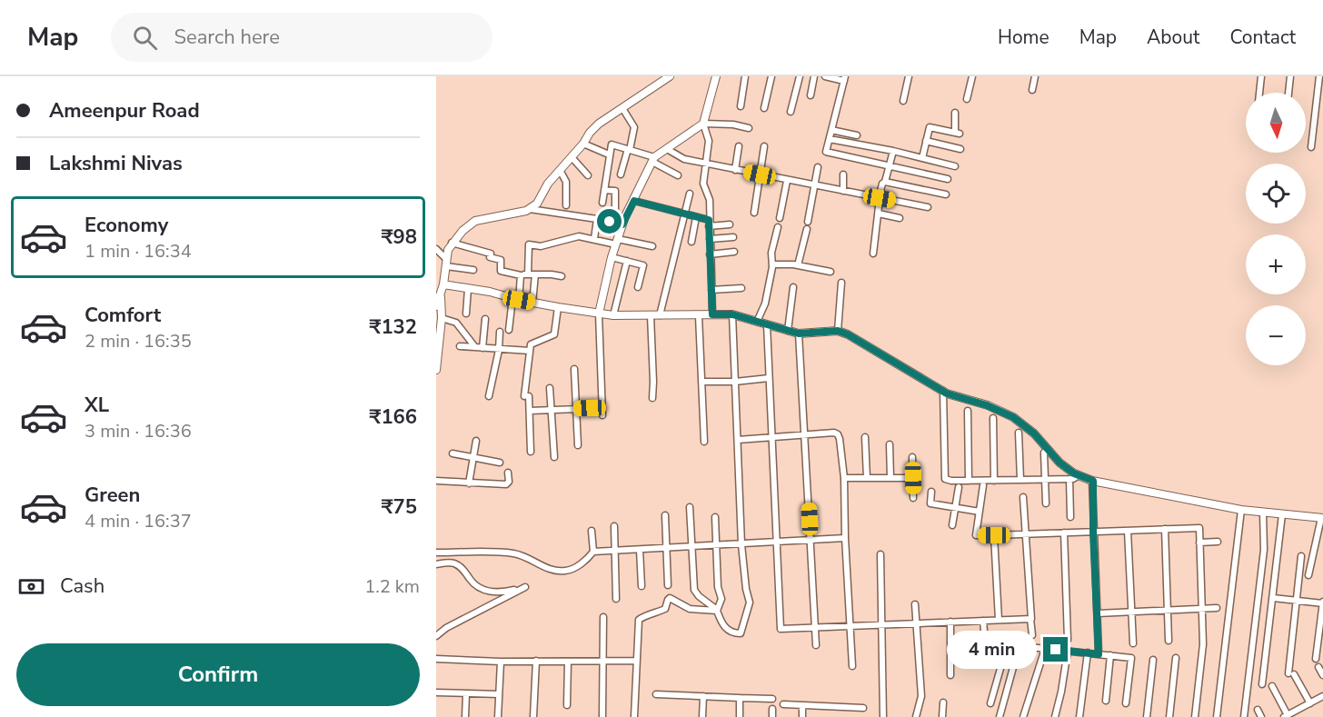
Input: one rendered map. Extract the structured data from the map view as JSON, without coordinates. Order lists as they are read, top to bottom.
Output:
{
  "north": "bottom",
  "page": {
    "header": "Map",
    "search": "Search here",
    "nav": [
      "Home",
      "Map",
      "About",
      "Contact"
    ],
    "banner": ["Ameenpur Road", "Lakshmi Nivas"],
    "map_buttons": ["+", "−"],
    "list": [
      {
        "name": "Economy",
        "note": "1 min · 16:34",
        "value": "₹98"
      },
      {
        "name": "Comfort",
        "note": "2 min · 16:35",
        "value": "₹132"
      },
      {
        "name": "XL",
        "note": "3 min · 16:36",
        "value": "₹166"
      },
      {
        "name": "Green",
        "note": "4 min · 16:37",
        "value": "₹75"
      }
    ],
    "pay": ["Cash", "1.2 km"],
    "bubble": "4 min",
    "buttons": "Confirm"
  }
}
